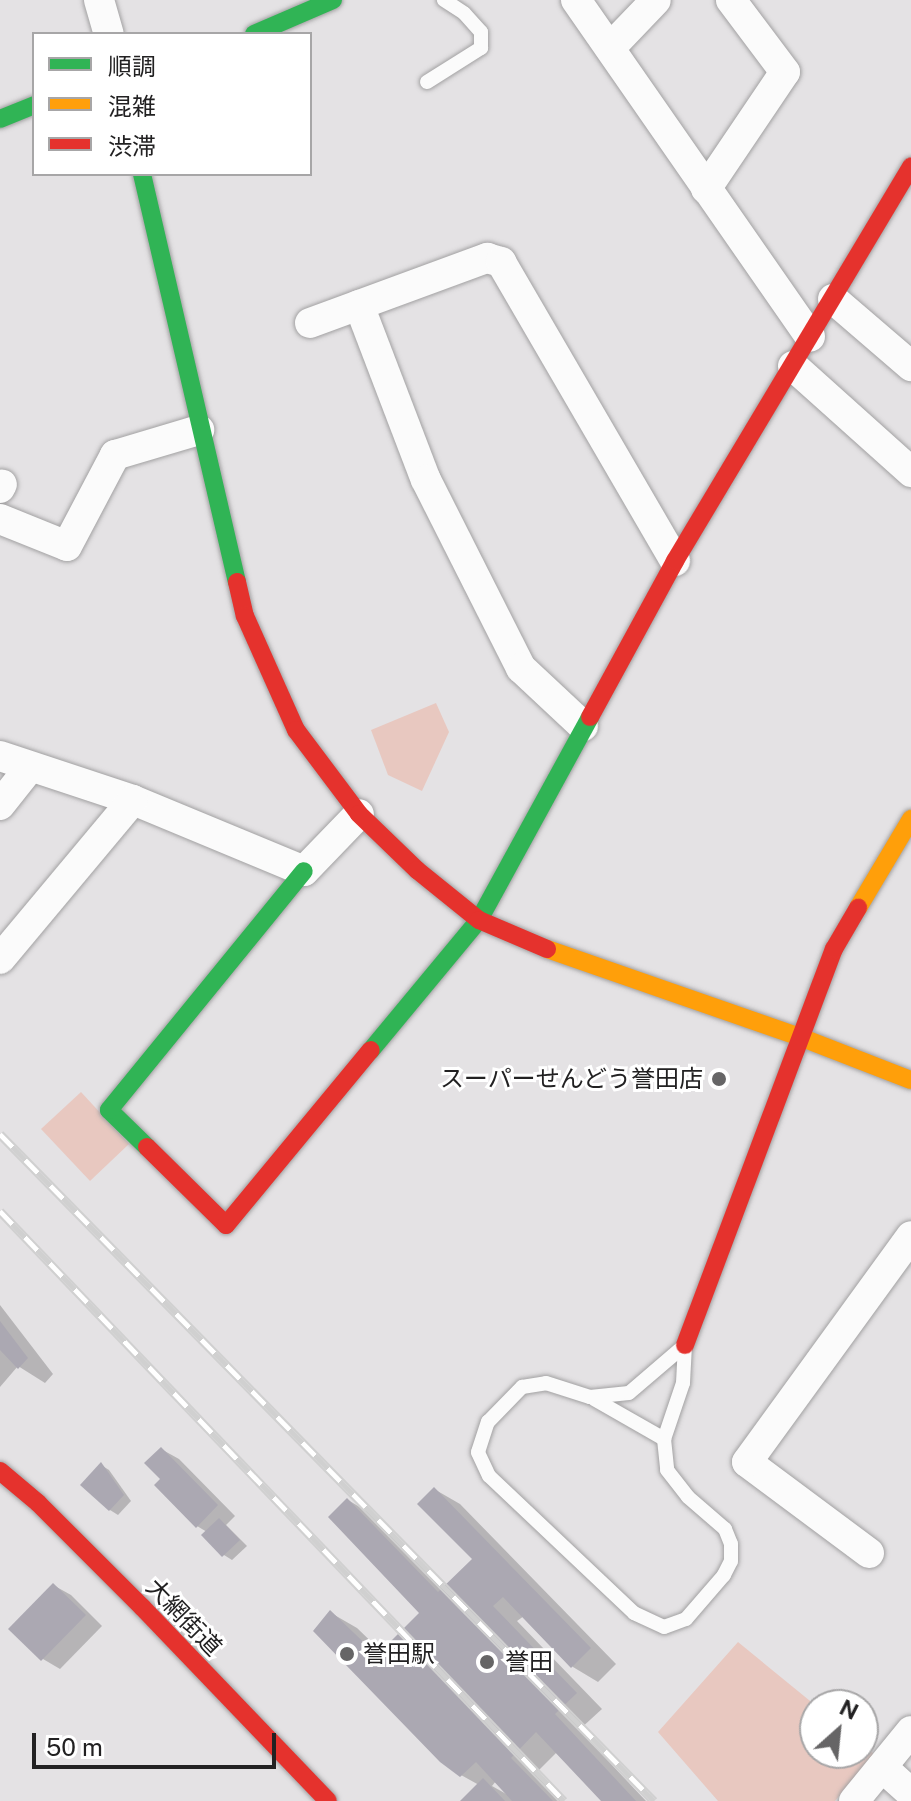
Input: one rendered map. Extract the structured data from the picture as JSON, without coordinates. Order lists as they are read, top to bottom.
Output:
{
  "streets": {
    "street": ["大網街道"]
  },
  "places": ["スーパーせんどう誉田店", "誉田駅", "誉田"],
  "legend": ["順調", "混雑", "渋滞"],
  "scale_bar": "50 m",
  "north": "top right"
}
